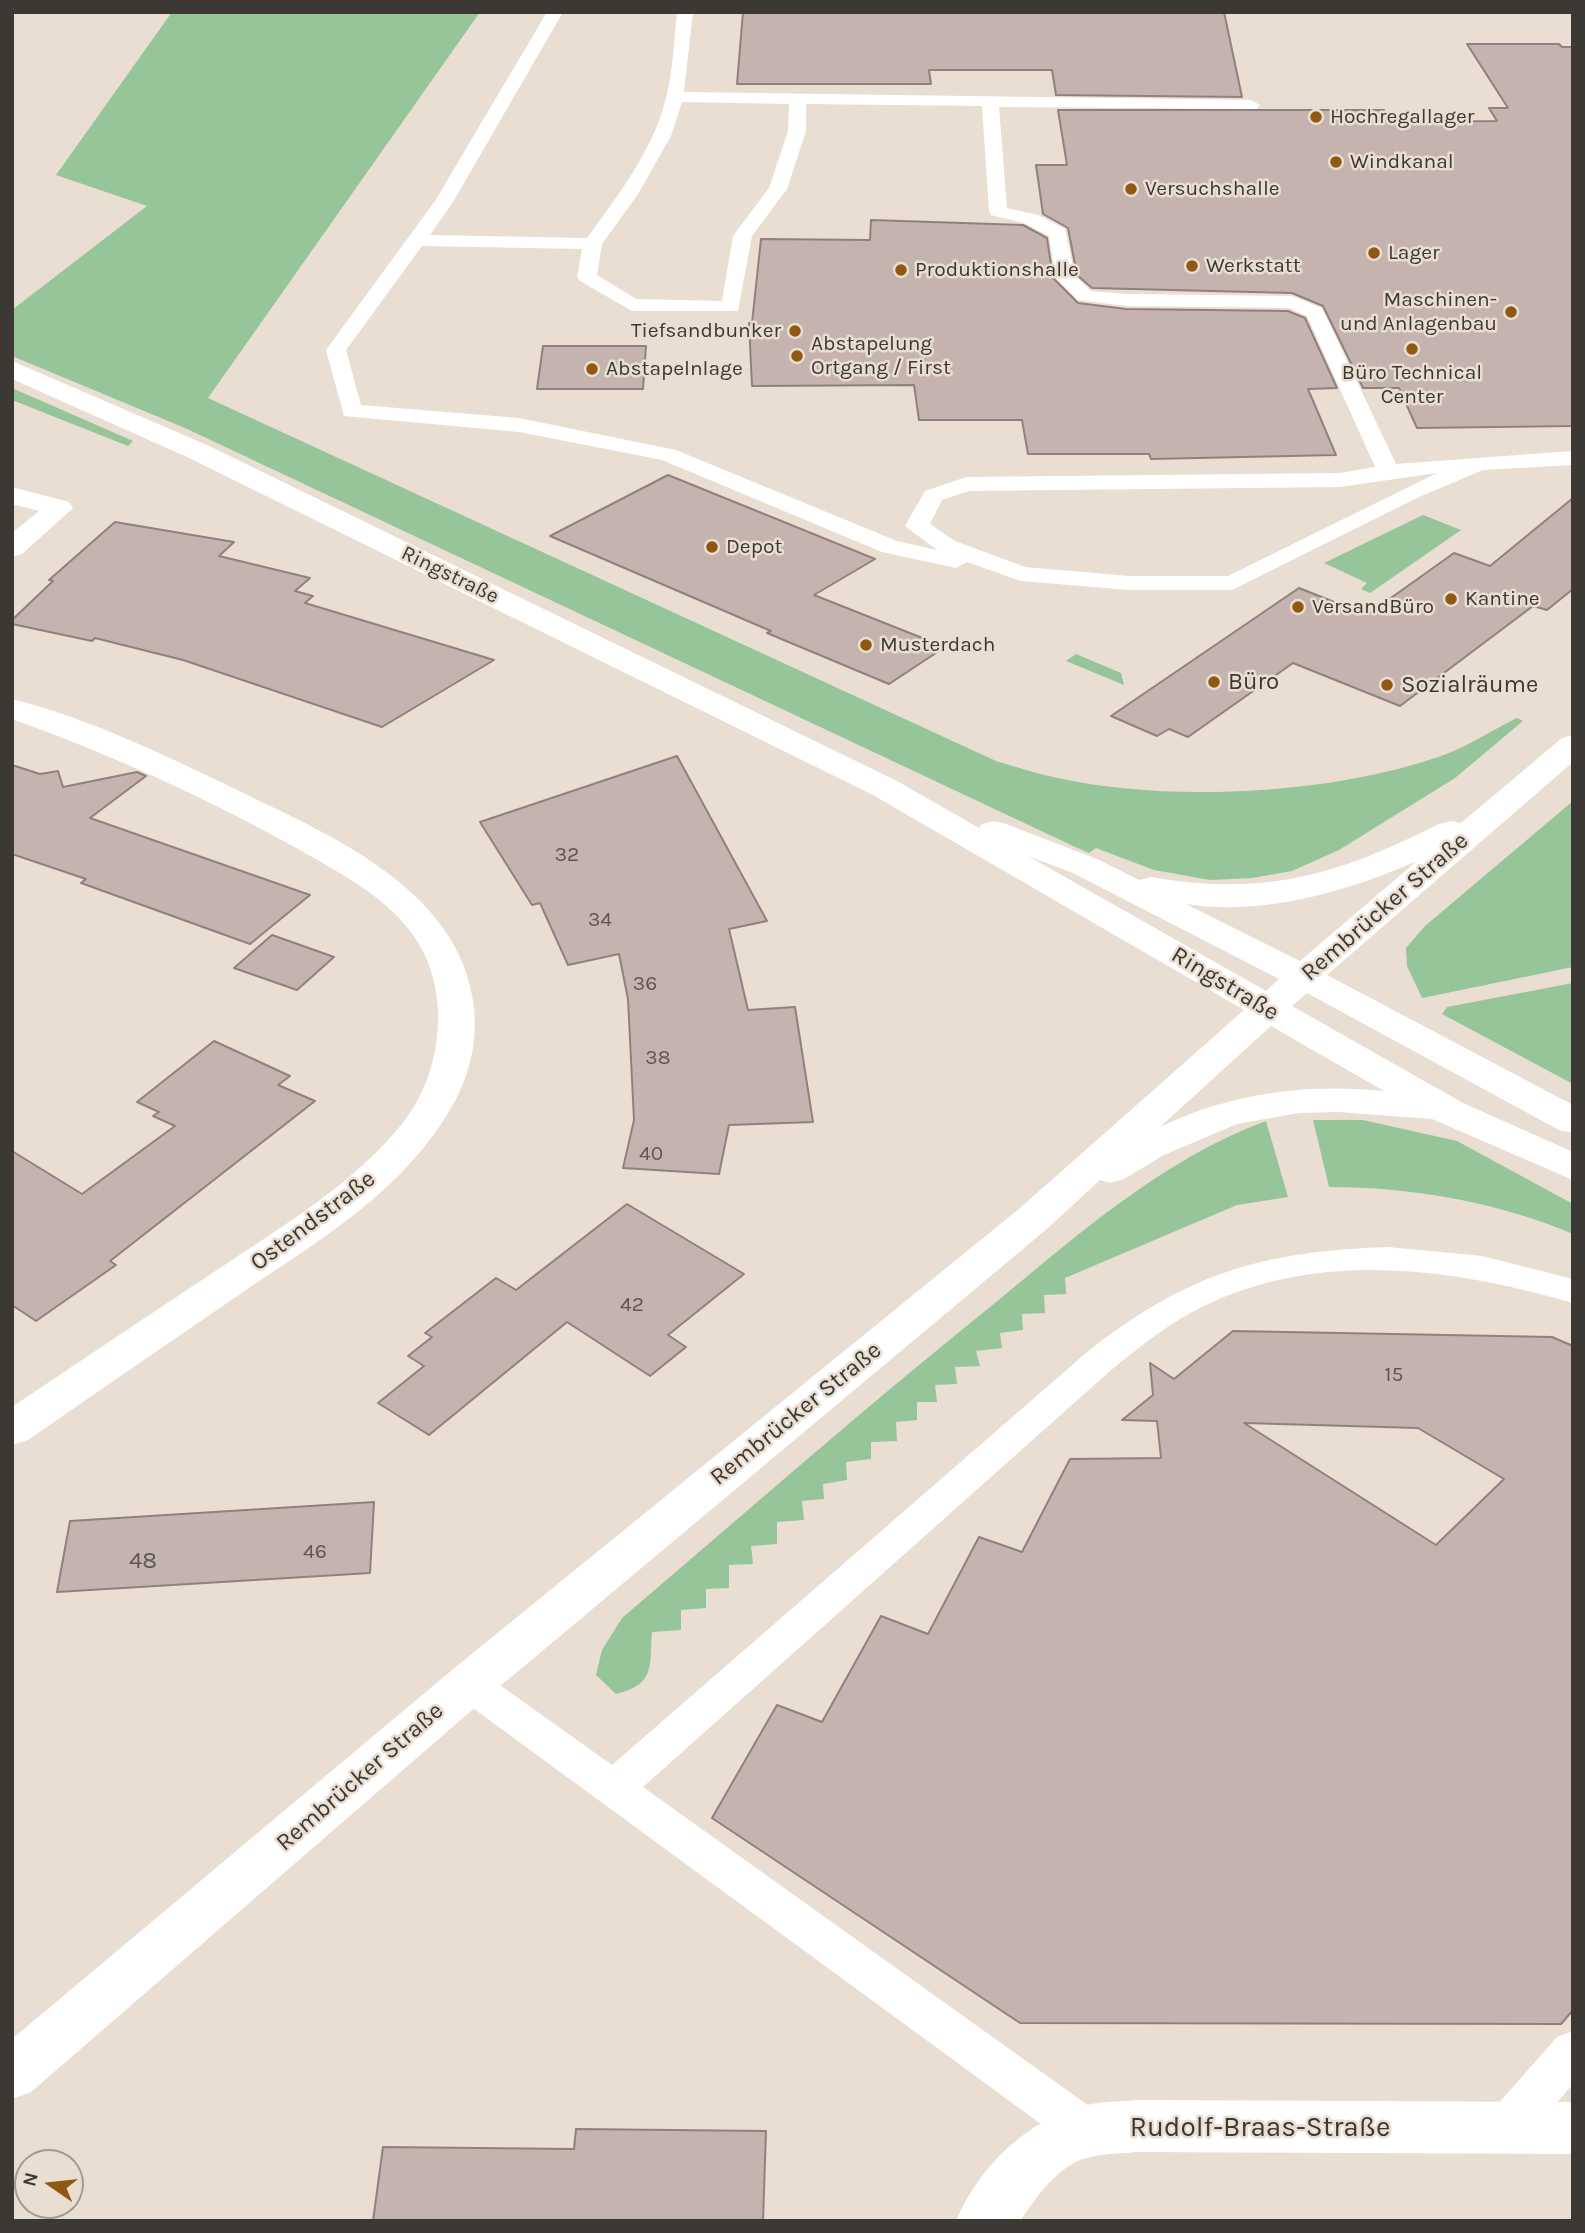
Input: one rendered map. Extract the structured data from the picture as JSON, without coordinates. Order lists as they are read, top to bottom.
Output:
{
  "streets": {
    "main road": [
      "Ringstraße",
      "Rembrücker Straße",
      "Ostendstraße",
      "Rudolf-Braas-Straße"
    ]
  },
  "crossings": [
    ["Ringstraße", "Rembrücker Straße"]
  ],
  "places": [
    "Hochregallager",
    "Windkanal",
    "Versuchshalle",
    "Lager",
    "Werkstatt",
    "Produktionshalle",
    "Maschinen- und Anlagenbau",
    "Tiefsandbunker",
    "Büro Technical Center",
    "Abstapelung Ortgang / First",
    "Abstapelnlage",
    "Depot",
    "Kantine",
    "VersandBüro",
    "Musterdach",
    "Büro",
    "Sozialräume"
  ],
  "house_numbers": [
    "32",
    "34",
    "36",
    "38",
    "40",
    "42",
    "15",
    "46",
    "48"
  ],
  "north": "left"
}
